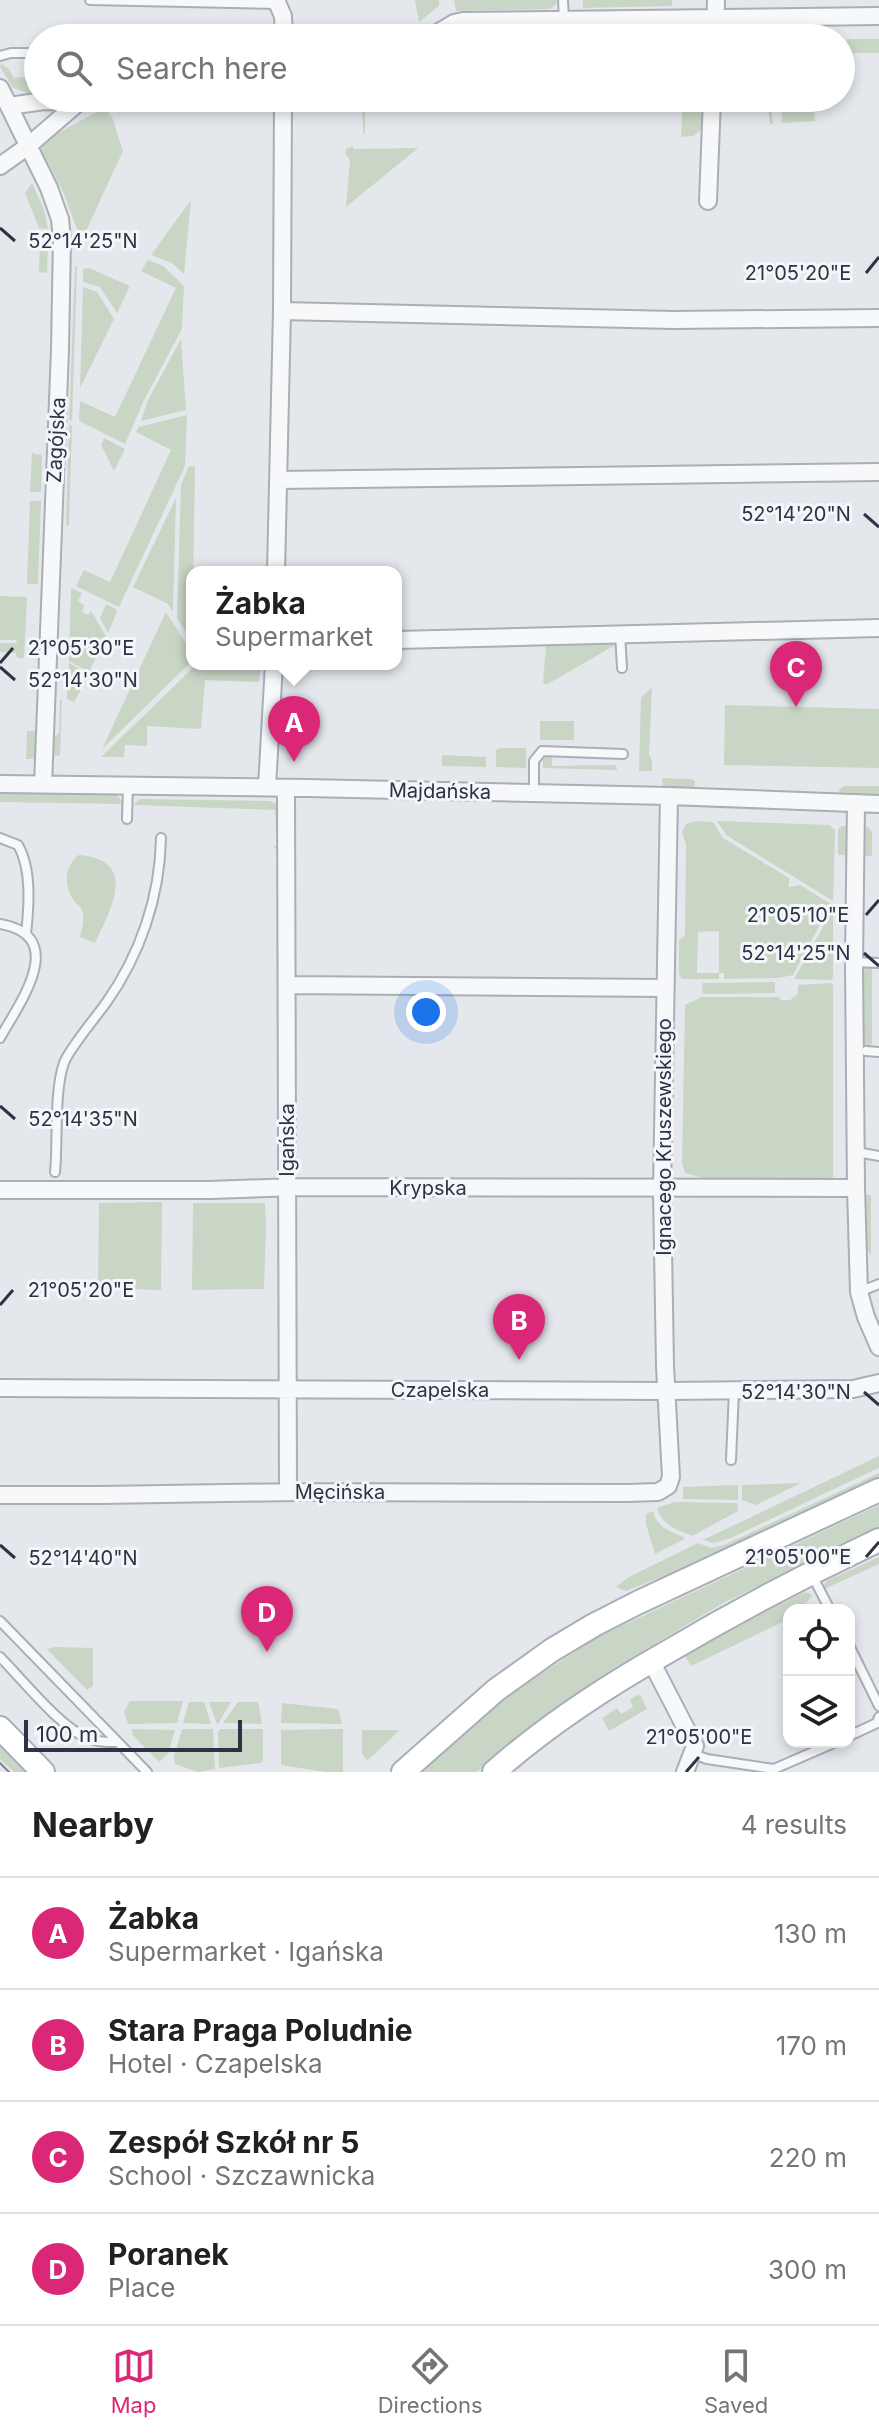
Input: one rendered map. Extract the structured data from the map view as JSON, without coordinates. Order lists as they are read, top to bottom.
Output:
{
  "streets": {
    "street": [
      "Zagójska",
      "Majdańska",
      "Ignacego Kruszewskiego",
      "Igańska",
      "Krypska",
      "Czapelska",
      "Męcińska"
    ]
  },
  "crossings": [
    ["Zagójska", "Majdańska"],
    ["Majdańska", "Ignacego Kruszewskiego"],
    ["Majdańska", "Igańska"],
    ["Ignacego Kruszewskiego", "Krypska"],
    ["Ignacego Kruszewskiego", "Czapelska"],
    ["Ignacego Kruszewskiego", "Męcińska"],
    ["Igańska", "Krypska"],
    ["Igańska", "Czapelska"],
    ["Igańska", "Męcińska"]
  ],
  "scale_bar": "100 m",
  "page": {
    "search": "Search here",
    "popup": ["Żabka", "Supermarket"],
    "pins": [
      "C",
      "A",
      "B",
      "D"
    ],
    "scale": "100 m",
    "heading": ["Nearby", "4 results"],
    "list": [
      {
        "mark": "A",
        "name": "Żabka",
        "note": "Supermarket · Igańska",
        "value": "130 m"
      },
      {
        "mark": "B",
        "name": "Stara Praga Poludnie",
        "note": "Hotel · Czapelska",
        "value": "170 m"
      },
      {
        "mark": "C",
        "name": "Zespół Szkół nr 5",
        "note": "School · Szczawnicka",
        "value": "220 m"
      },
      {
        "mark": "D",
        "name": "Poranek",
        "note": "Place",
        "value": "300 m"
      }
    ],
    "nav": ["Map", "Directions", "Saved"]
  },
  "coordinates": [
    "52°14'25\"N",
    "21°05'20\"E",
    "52°14'20\"N",
    "21°05'30\"E",
    "52°14'30\"N",
    "21°05'10\"E",
    "52°14'35\"N",
    "21°05'00\"E",
    "52°14'40\"N"
  ]
}
